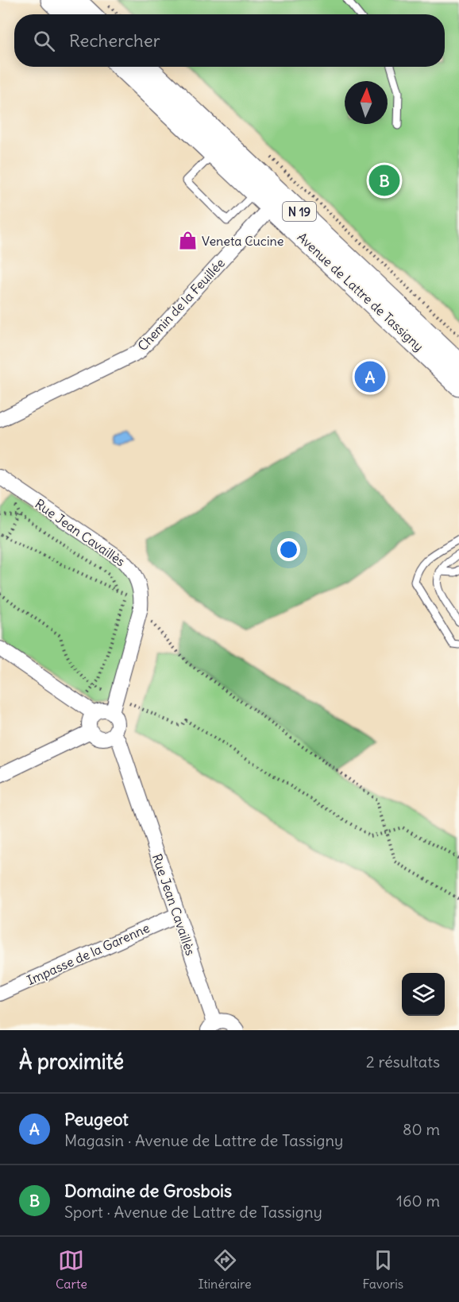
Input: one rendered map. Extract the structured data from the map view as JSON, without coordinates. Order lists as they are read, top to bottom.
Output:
{
  "streets": {
    "main road": ["N 19", "Avenue de Lattre de Tassigny"],
    "street": ["Chemin de la Feuillée", "Rue Jean Cavaillès", "Impasse de la Garenne"]
  },
  "crossings": [
    ["Avenue de Lattre de Tassigny", "Chemin de la Feuillée"],
    ["Rue Jean Cavaillès", "Impasse de la Garenne"]
  ],
  "places": {
    "shop": ["Veneta Cucine"]
  },
  "north": "top",
  "page": {
    "search": "Rechercher",
    "pins": ["B", "A"],
    "heading": ["À proximité", "2 résultats"],
    "list": [
      {
        "mark": "A",
        "name": "Peugeot",
        "note": "Magasin · Avenue de Lattre de Tassigny",
        "value": "80 m"
      },
      {
        "mark": "B",
        "name": "Domaine de Grosbois",
        "note": "Sport · Avenue de Lattre de Tassigny",
        "value": "160 m"
      }
    ],
    "nav": ["Carte", "Itinéraire", "Favoris"]
  }
}
